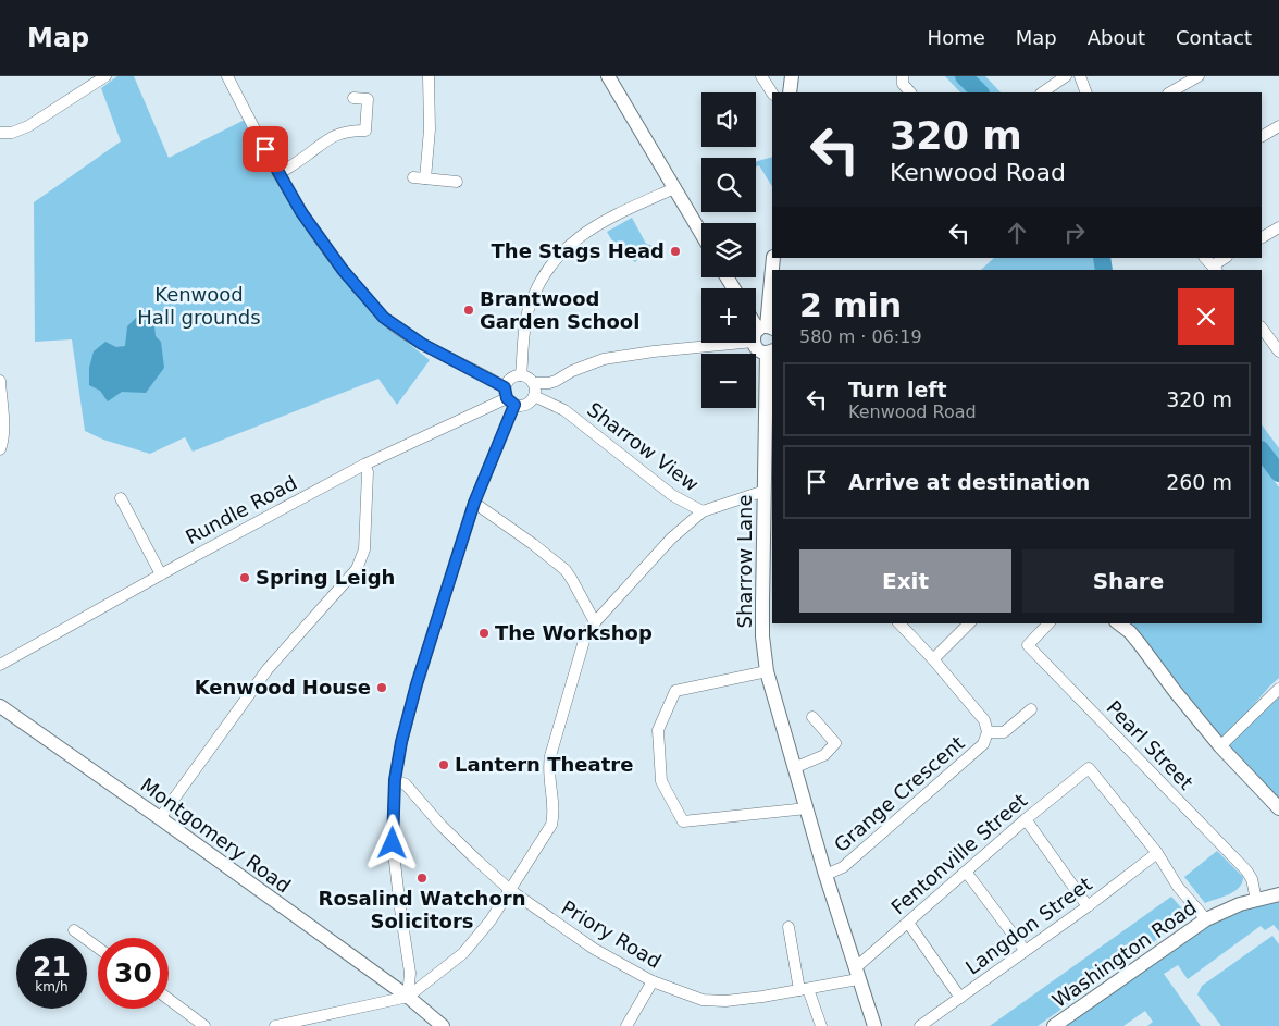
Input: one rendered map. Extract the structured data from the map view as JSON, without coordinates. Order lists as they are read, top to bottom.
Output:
{
  "streets": {
    "street": [
      "Sharrow View",
      "Rundle Road",
      "Sharrow Lane",
      "Pearl Street",
      "Grange Crescent",
      "Montgomery Road",
      "Fentonville Street",
      "Langdon Street",
      "Priory Road",
      "Washington Road"
    ]
  },
  "crossings": [
    ["Sharrow View", "Rundle Road"],
    ["Sharrow View", "Sharrow Lane"],
    ["Sharrow Lane", "Grange Crescent"],
    ["Sharrow Lane", "Fentonville Street"],
    ["Sharrow Lane", "Priory Road"],
    ["Pearl Street", "Washington Road"],
    ["Fentonville Street", "Langdon Street"],
    ["Fentonville Street", "Priory Road"]
  ],
  "parks": ["Kenwood Hall grounds"],
  "places": [
    "The Stags Head",
    "Brantwood Garden School",
    "Spring Leigh",
    "The Workshop",
    "Kenwood House",
    "Lantern Theatre",
    "Rosalind Watchorn Solicitors"
  ],
  "page": {
    "header": "Map",
    "nav": [
      "Home",
      "Map",
      "About",
      "Contact"
    ],
    "map_buttons": ["+", "−"],
    "turn": ["320 m", "Kenwood Road"],
    "heading": ["2 min", "580 m · 06:19"],
    "list": [
      {
        "name": "Turn left",
        "note": "Kenwood Road",
        "value": "320 m"
      },
      {
        "name": "Arrive at destination",
        "value": "260 m"
      }
    ],
    "buttons": ["Exit", "Share"],
    "speed": "21 km/h",
    "limit": "30"
  }
}
